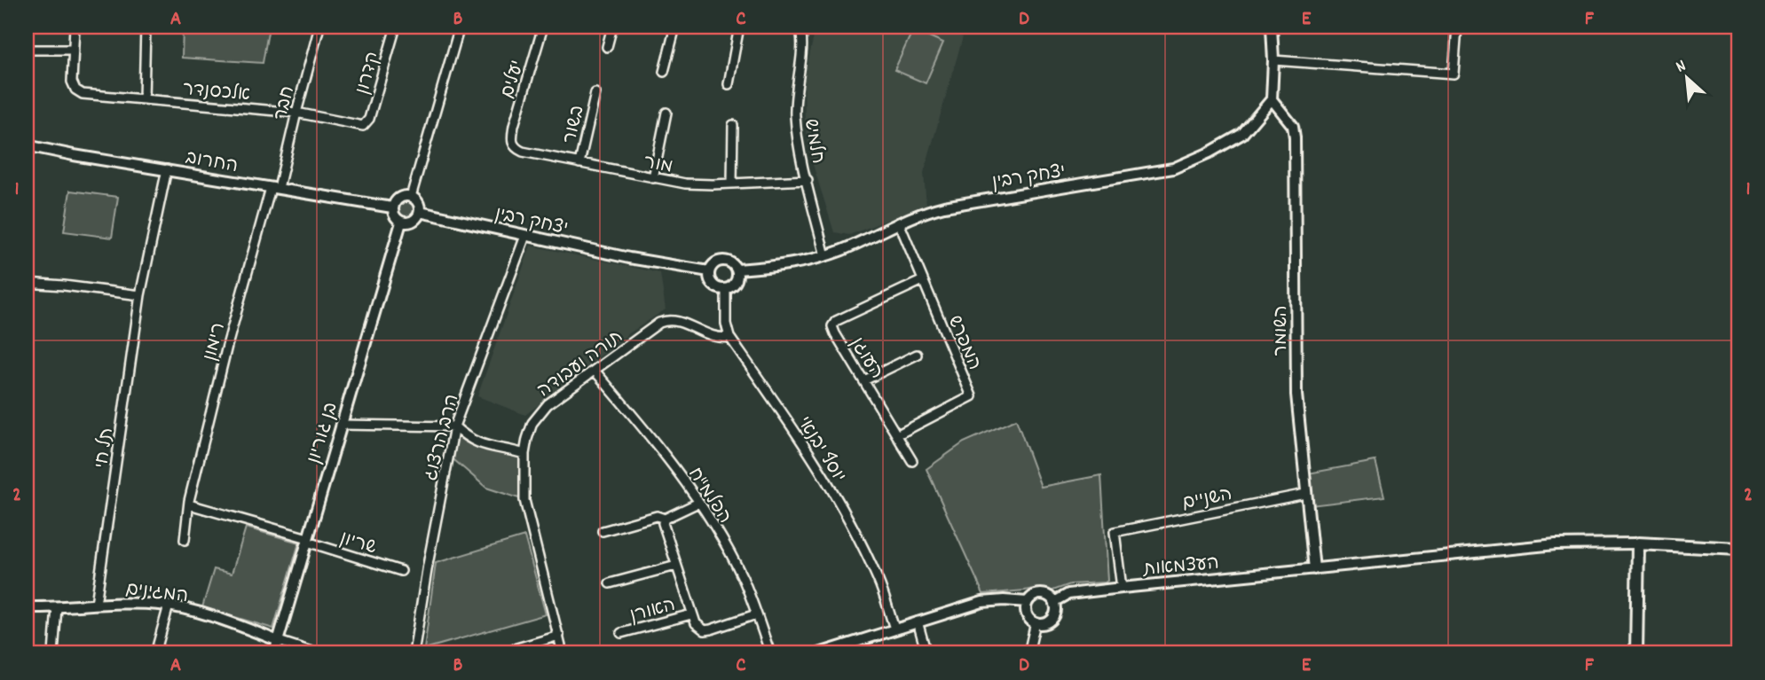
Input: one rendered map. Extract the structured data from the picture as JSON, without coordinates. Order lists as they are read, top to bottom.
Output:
{
  "streets": {
    "street": [
      "קדרון",
      "יעלים",
      "אלכסנדר",
      "חבר",
      "בשור",
      "חלמיש",
      "החרוב",
      "מור",
      "יצחק רבין",
      "השומר",
      "רימון",
      "המפרש",
      "העוגן",
      "תורה ועבודה",
      "בן גוריון",
      "הרב הרצוג",
      "תל חי",
      "יוסף יבנאי",
      "הפלמ\"ח",
      "השניים",
      "שריון",
      "העצמאות",
      "המגינים",
      "האורן"
    ]
  },
  "crossings": [
    ["קדרון", "אלכסנדר"],
    ["יעלים", "מור"],
    ["אלכסנדר", "חבר"],
    ["חבר", "החרוב"],
    ["חבר", "רימון"],
    ["בשור", "מור"],
    ["חלמיש", "מור"],
    ["חלמיש", "יצחק רבין"],
    ["החרוב", "יצחק רבין"],
    ["החרוב", "רימון"],
    ["החרוב", "בן גוריון"],
    ["החרוב", "תל חי"],
    ["יצחק רבין", "השומר"],
    ["יצחק רבין", "המפרש"],
    ["יצחק רבין", "בן גוריון"],
    ["יצחק רבין", "הרב הרצוג"],
    ["יצחק רבין", "יוסף יבנאי"],
    ["השומר", "השניים"],
    ["השומר", "העצמאות"],
    ["המפרש", "העוגן"],
    ["תורה ועבודה", "יוסף יבנאי"],
    ["תורה ועבודה", "הפלמ\"ח"],
    ["בן גוריון", "שריון"],
    ["בן גוריון", "המגינים"],
    ["תל חי", "המגינים"],
    ["הפלמ\"ח", "האורן"],
    ["השניים", "העצמאות"]
  ],
  "north": "top left",
  "grid": {
    "columns": [
      "A",
      "B",
      "C",
      "D",
      "E",
      "F"
    ],
    "rows": ["1", "2"]
  }
}
